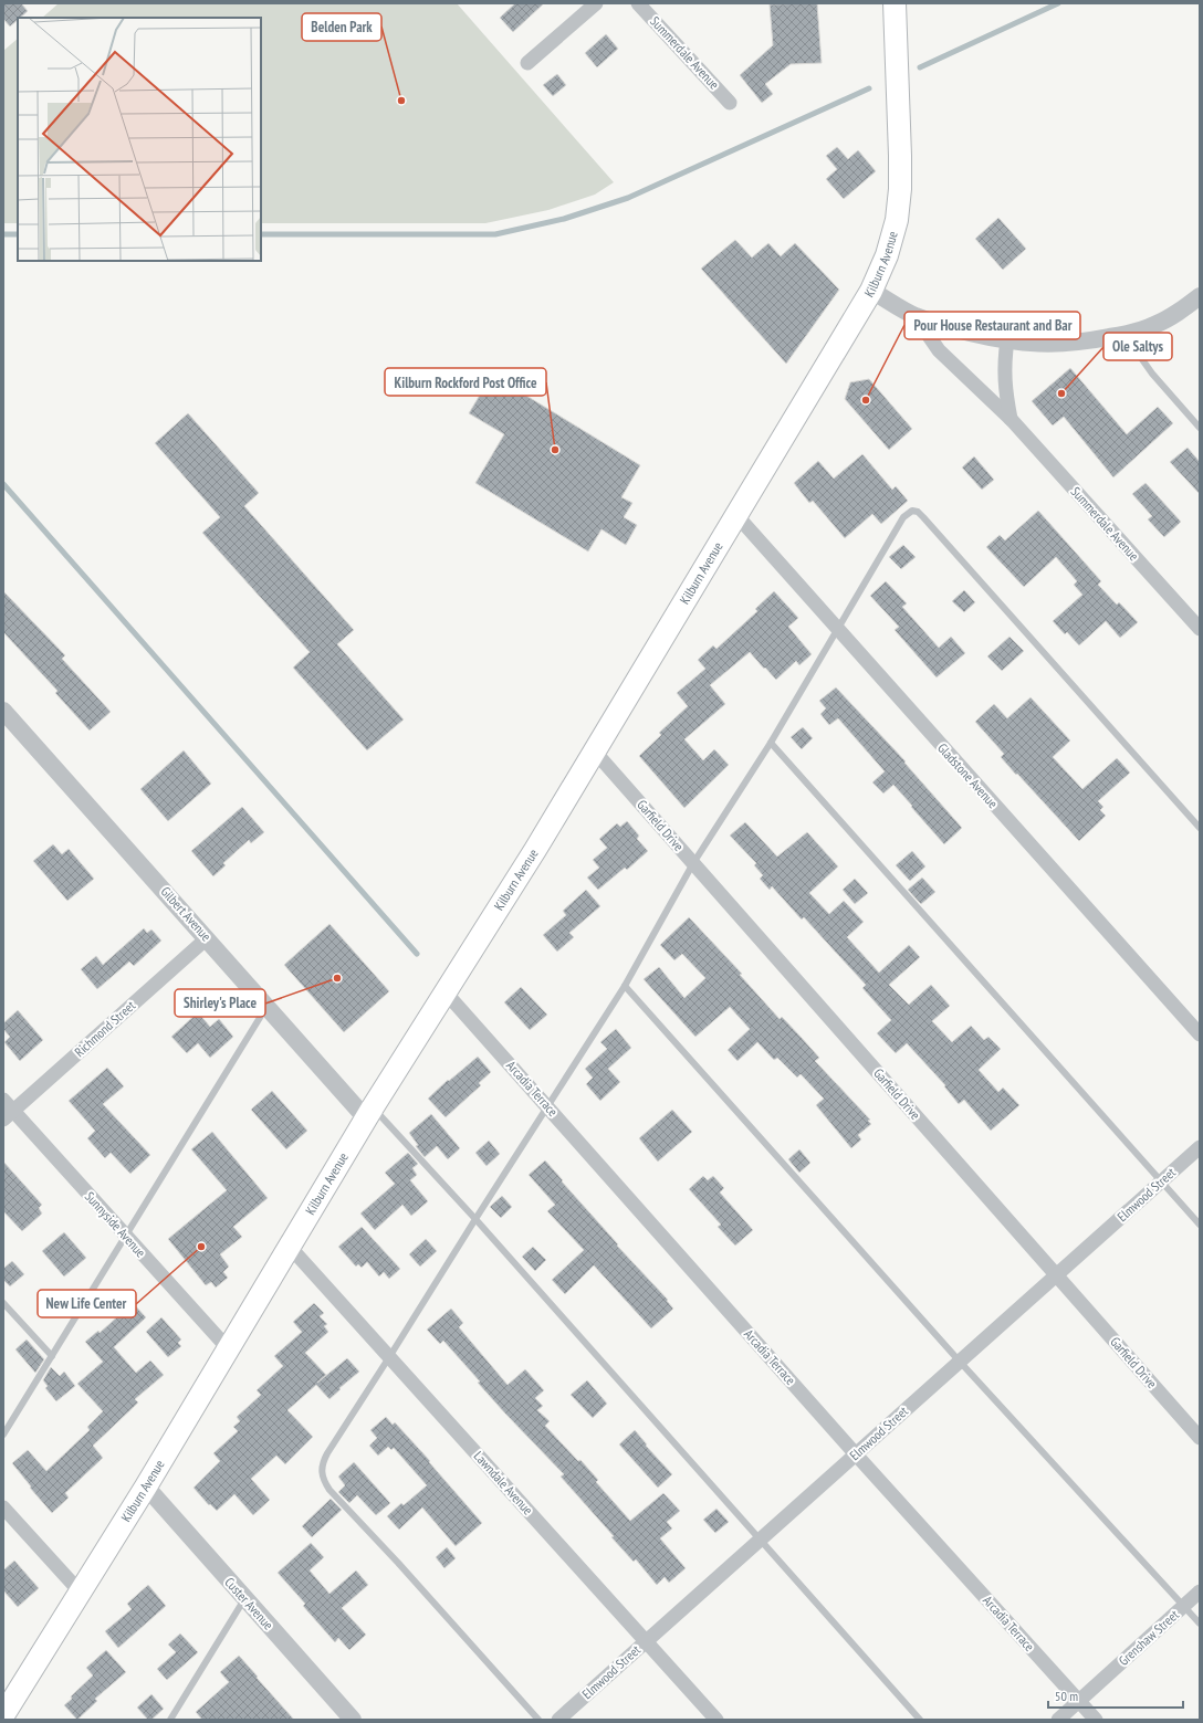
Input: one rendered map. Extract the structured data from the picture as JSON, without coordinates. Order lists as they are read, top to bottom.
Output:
{
  "streets": {
    "main road": ["Kilburn Avenue"],
    "street": [
      "Summerdale Avenue",
      "Gladstone Avenue",
      "Garfield Drive",
      "Gilbert Avenue",
      "Richmond Street",
      "Arcadia Terrace",
      "Elmwood Street",
      "Sunnyside Avenue",
      "Lawndale Avenue",
      "Custer Avenue",
      "Grenshaw Street"
    ]
  },
  "crossings": [
    ["Kilburn Avenue", "Gladstone Avenue"],
    ["Kilburn Avenue", "Garfield Drive"],
    ["Kilburn Avenue", "Gilbert Avenue"],
    ["Kilburn Avenue", "Arcadia Terrace"],
    ["Kilburn Avenue", "Sunnyside Avenue"],
    ["Kilburn Avenue", "Lawndale Avenue"],
    ["Kilburn Avenue", "Custer Avenue"],
    ["Garfield Drive", "Elmwood Street"],
    ["Gilbert Avenue", "Richmond Street"],
    ["Richmond Street", "Sunnyside Avenue"],
    ["Arcadia Terrace", "Elmwood Street"],
    ["Arcadia Terrace", "Grenshaw Street"],
    ["Elmwood Street", "Lawndale Avenue"]
  ],
  "places": [
    "Belden Park",
    "Ole Saltys",
    "Pour House Restaurant and Bar",
    "Kilburn Rockford Post Office",
    "Shirley's Place",
    "New Life Center"
  ],
  "scale_bar": "50 m"
}
